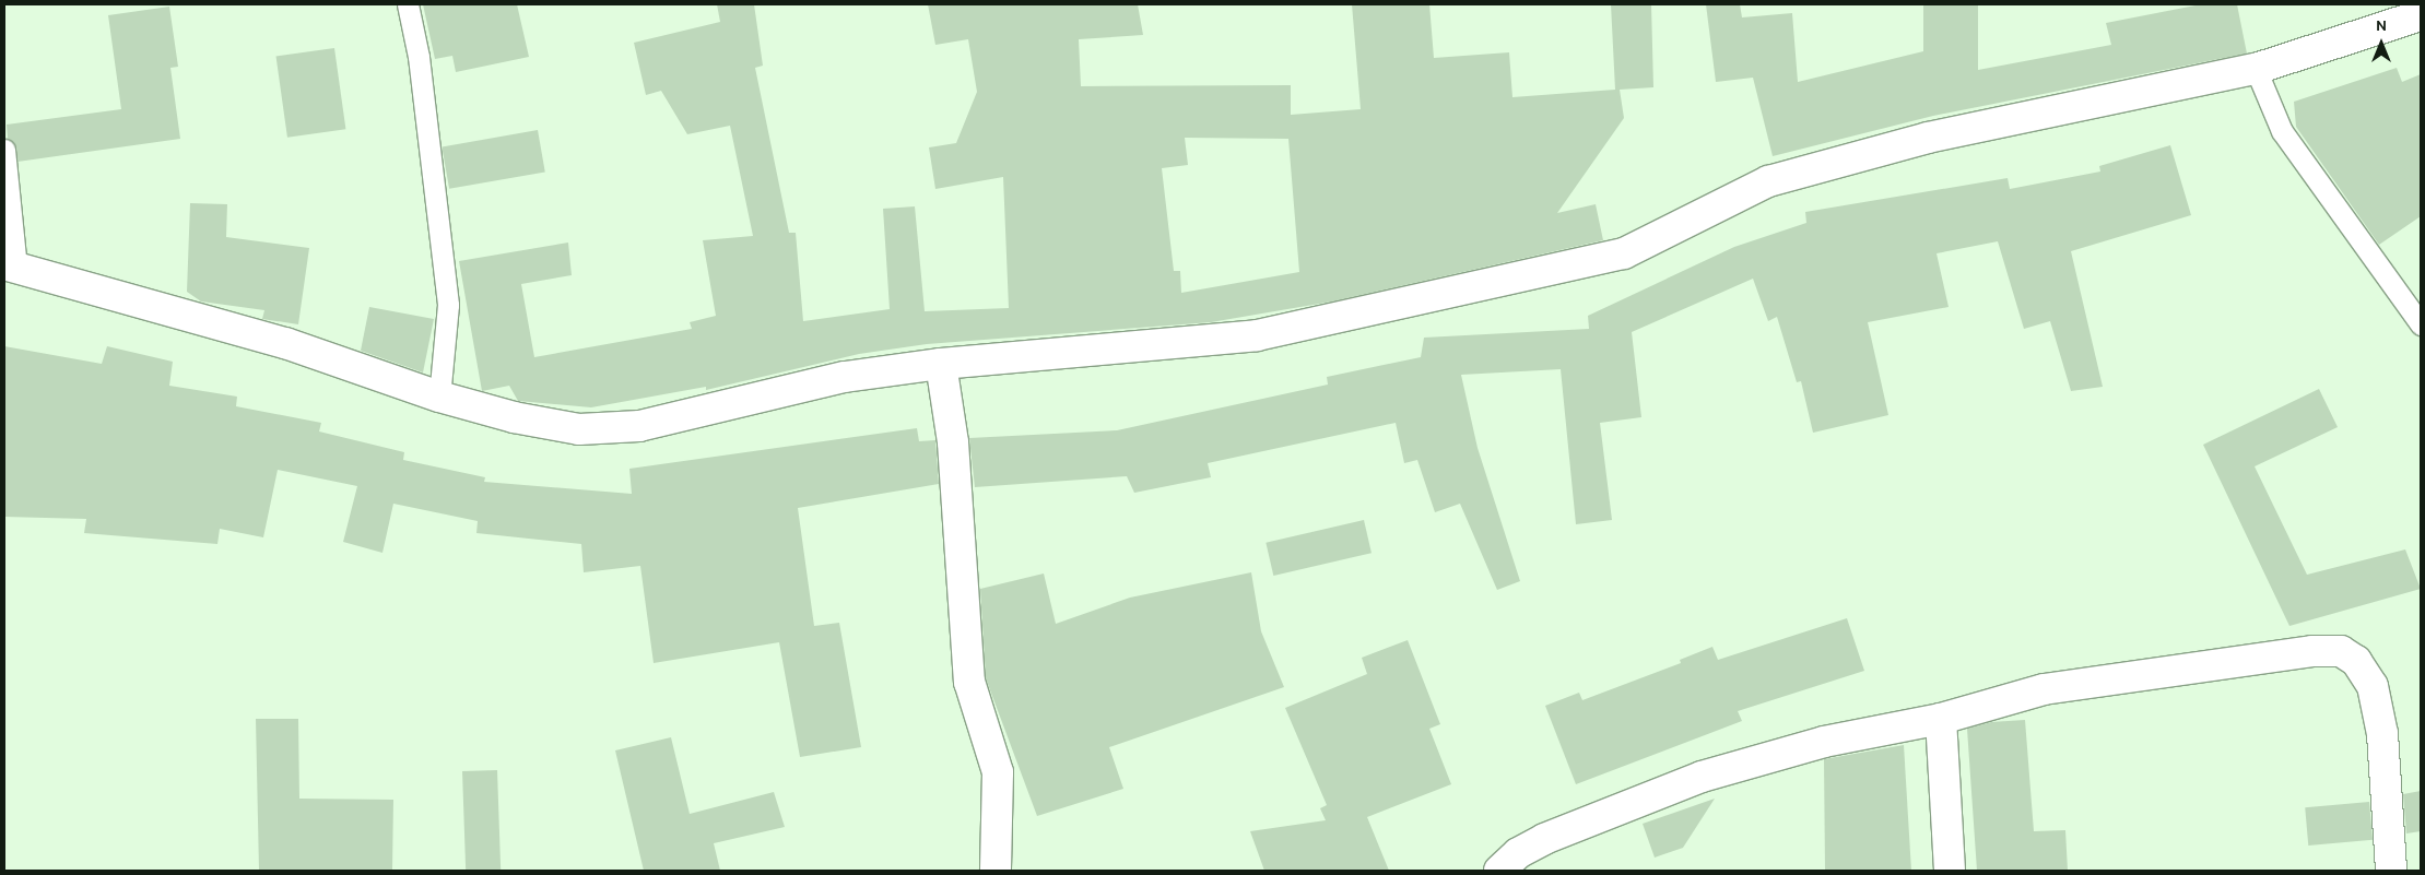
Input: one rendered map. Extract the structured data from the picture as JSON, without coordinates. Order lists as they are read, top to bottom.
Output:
{
  "north": "top"
}
